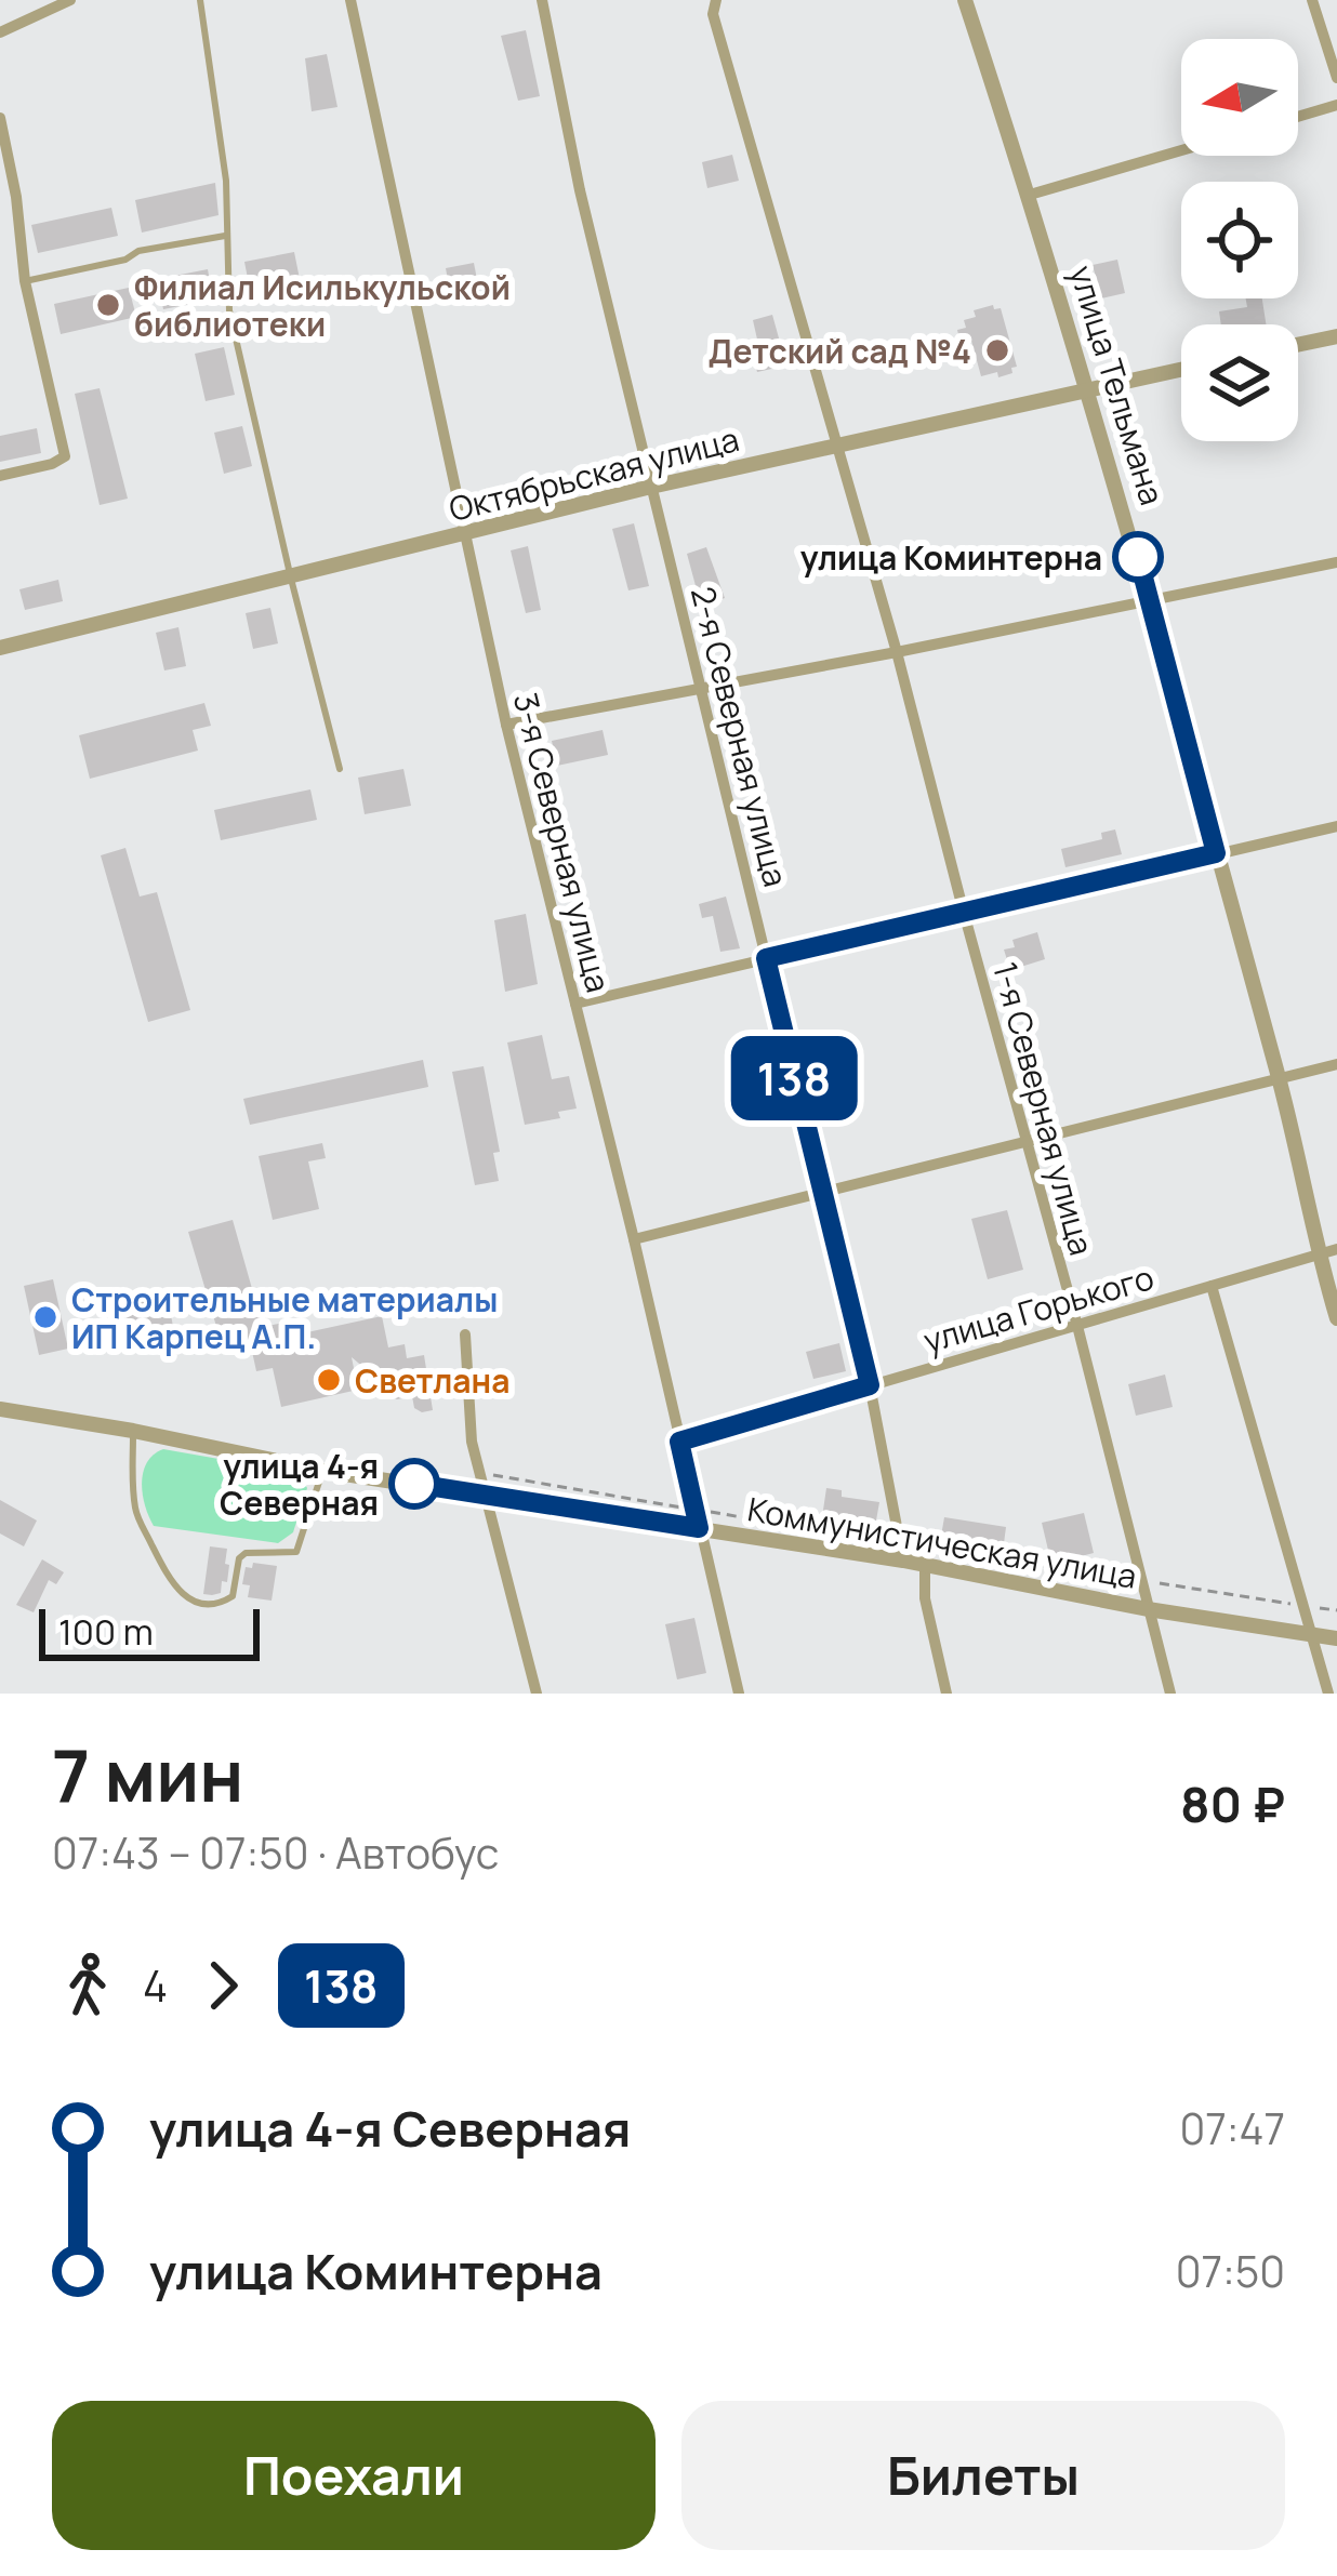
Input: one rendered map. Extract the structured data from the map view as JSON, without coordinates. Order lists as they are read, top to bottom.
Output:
{
  "streets": {
    "street": [
      "улица Тельмана",
      "Октябрьская улица",
      "2-я Северная улица",
      "3-я Северная улица",
      "1-я Северная улица",
      "улица Горького",
      "Коммунистическая улица"
    ]
  },
  "crossings": [
    ["улица Тельмана", "Октябрьская улица"],
    ["улица Тельмана", "улица Горького"],
    ["Октябрьская улица", "2-я Северная улица"],
    ["Октябрьская улица", "3-я Северная улица"],
    ["Октябрьская улица", "1-я Северная улица"],
    ["2-я Северная улица", "улица Горького"],
    ["2-я Северная улица", "Коммунистическая улица"],
    ["3-я Северная улица", "улица Горького"],
    ["3-я Северная улица", "Коммунистическая улица"],
    ["1-я Северная улица", "улица Горького"],
    ["1-я Северная улица", "Коммунистическая улица"]
  ],
  "places": [
    "Филиал Исилькульской библиотеки",
    "Детский сад №4",
    "улица Коминтерна",
    "Строительные материалы ИП Карпец А.П.",
    "Светлана",
    "улица 4-я Северная"
  ],
  "lines": ["bus line 138"],
  "scale_bar": "100 m",
  "north": "left",
  "page": {
    "on_map": "138",
    "scale": "100 m",
    "heading": ["7 мин", "07:43 – 07:50 · Автобус", "80 ₽"],
    "legs": ["4", "138"],
    "list": [
      {
        "name": "улица 4-я Северная",
        "value": "07:47"
      },
      {
        "name": "улица Коминтерна",
        "value": "07:50"
      }
    ],
    "buttons": ["Поехали", "Билеты"]
  }
}
